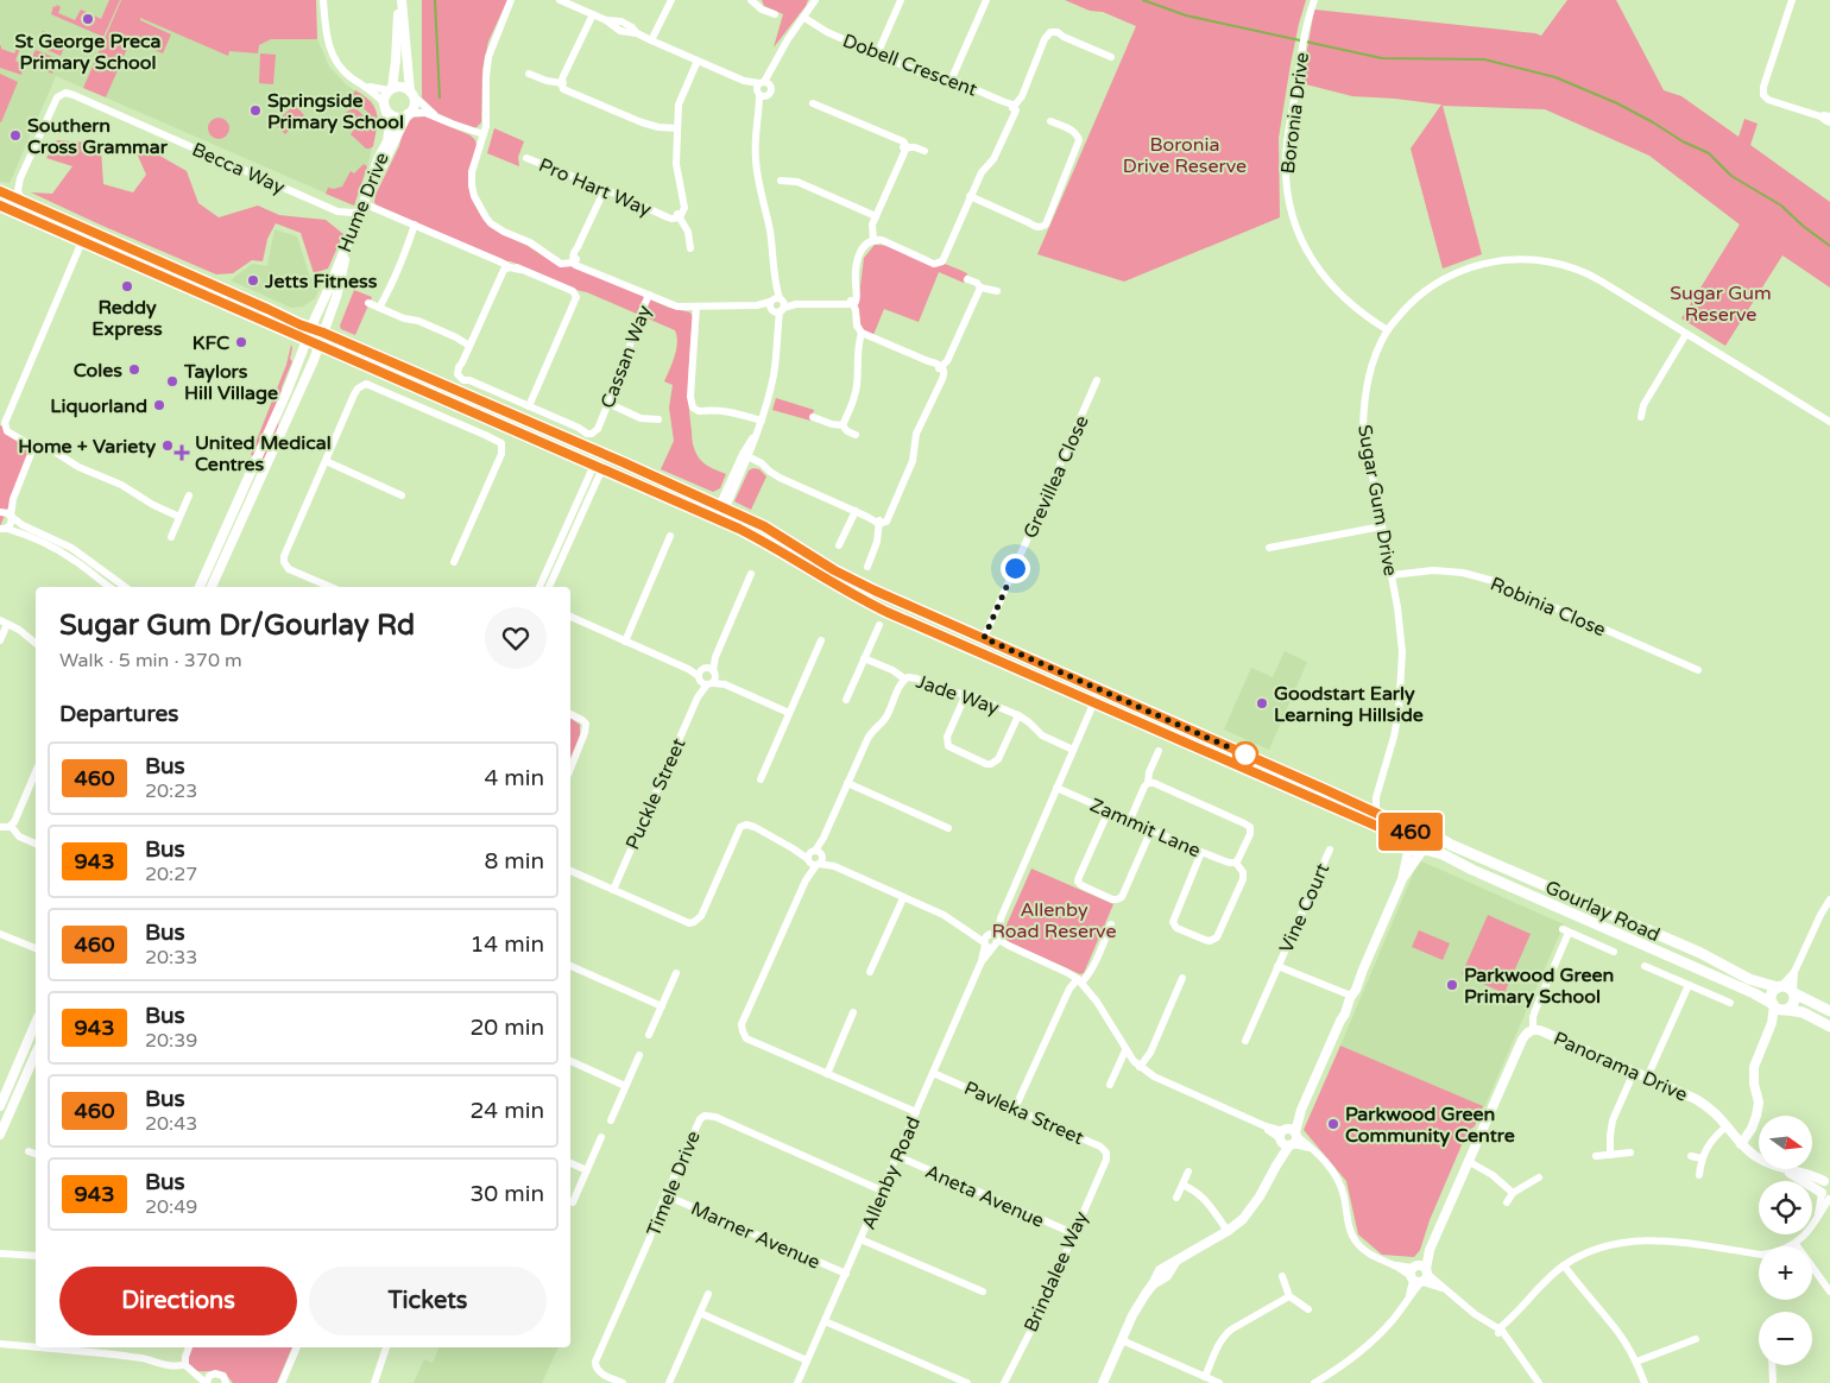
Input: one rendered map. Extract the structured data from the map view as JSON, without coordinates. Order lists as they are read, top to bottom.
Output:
{
  "streets": {
    "main road": ["Gourlay Road"],
    "street": [
      "Dobell Crescent",
      "Boronia Drive",
      "Becca Way",
      "Pro Hart Way",
      "Hume Drive",
      "Cassan Way",
      "Grevillea Close",
      "Sugar Gum Drive",
      "Robinia Close",
      "Jade Way",
      "Puckle Street",
      "Zammit Lane",
      "Vine Court",
      "Panorama Drive",
      "Pavleka Street",
      "Allenby Road",
      "Timele Drive",
      "Aneta Avenue",
      "Marner Avenue",
      "Brindalee Way"
    ]
  },
  "crossings": [
    ["Boronia Drive", "Sugar Gum Drive"],
    ["Becca Way", "Hume Drive"],
    ["Sugar Gum Drive", "Robinia Close"],
    ["Jade Way", "Allenby Road"],
    ["Zammit Lane", "Allenby Road"],
    ["Pavleka Street", "Allenby Road"],
    ["Pavleka Street", "Brindalee Way"],
    ["Allenby Road", "Timele Drive"],
    ["Allenby Road", "Aneta Avenue"],
    ["Allenby Road", "Marner Avenue"],
    ["Timele Drive", "Marner Avenue"],
    ["Aneta Avenue", "Brindalee Way"]
  ],
  "parks": ["Boronia Drive Reserve", "Sugar Gum Reserve", "Allenby Road Reserve"],
  "places": {
    "other": [
      "St George Preca Primary School",
      "Springside Primary School",
      "Southern Cross Grammar",
      "Jetts Fitness",
      "Reddy Express",
      "KFC",
      "Coles",
      "Taylors Hill Village",
      "Liquorland",
      "Home + Variety",
      "Goodstart Early Learning Hillside",
      "Parkwood Green Primary School",
      "Parkwood Green Community Centre"
    ],
    "health": ["United Medical Centres"]
  },
  "lines": ["bus line 460"],
  "north": "right",
  "page": {
    "on_map": "460",
    "heading": [
      ["Sugar Gum Dr/Gourlay Rd", "Walk · 5 min · 370 m"],
      "Departures"
    ],
    "list": [
      {
        "mark": "460",
        "name": "Bus",
        "note": "20:23",
        "value": "4 min"
      },
      {
        "mark": "943",
        "name": "Bus",
        "note": "20:27",
        "value": "8 min"
      },
      {
        "mark": "460",
        "name": "Bus",
        "note": "20:33",
        "value": "14 min"
      },
      {
        "mark": "943",
        "name": "Bus",
        "note": "20:39",
        "value": "20 min"
      },
      {
        "mark": "460",
        "name": "Bus",
        "note": "20:43",
        "value": "24 min"
      },
      {
        "mark": "943",
        "name": "Bus",
        "note": "20:49",
        "value": "30 min"
      }
    ],
    "map_buttons": ["+", "−"],
    "buttons": ["Directions", "Tickets"]
  }
}
